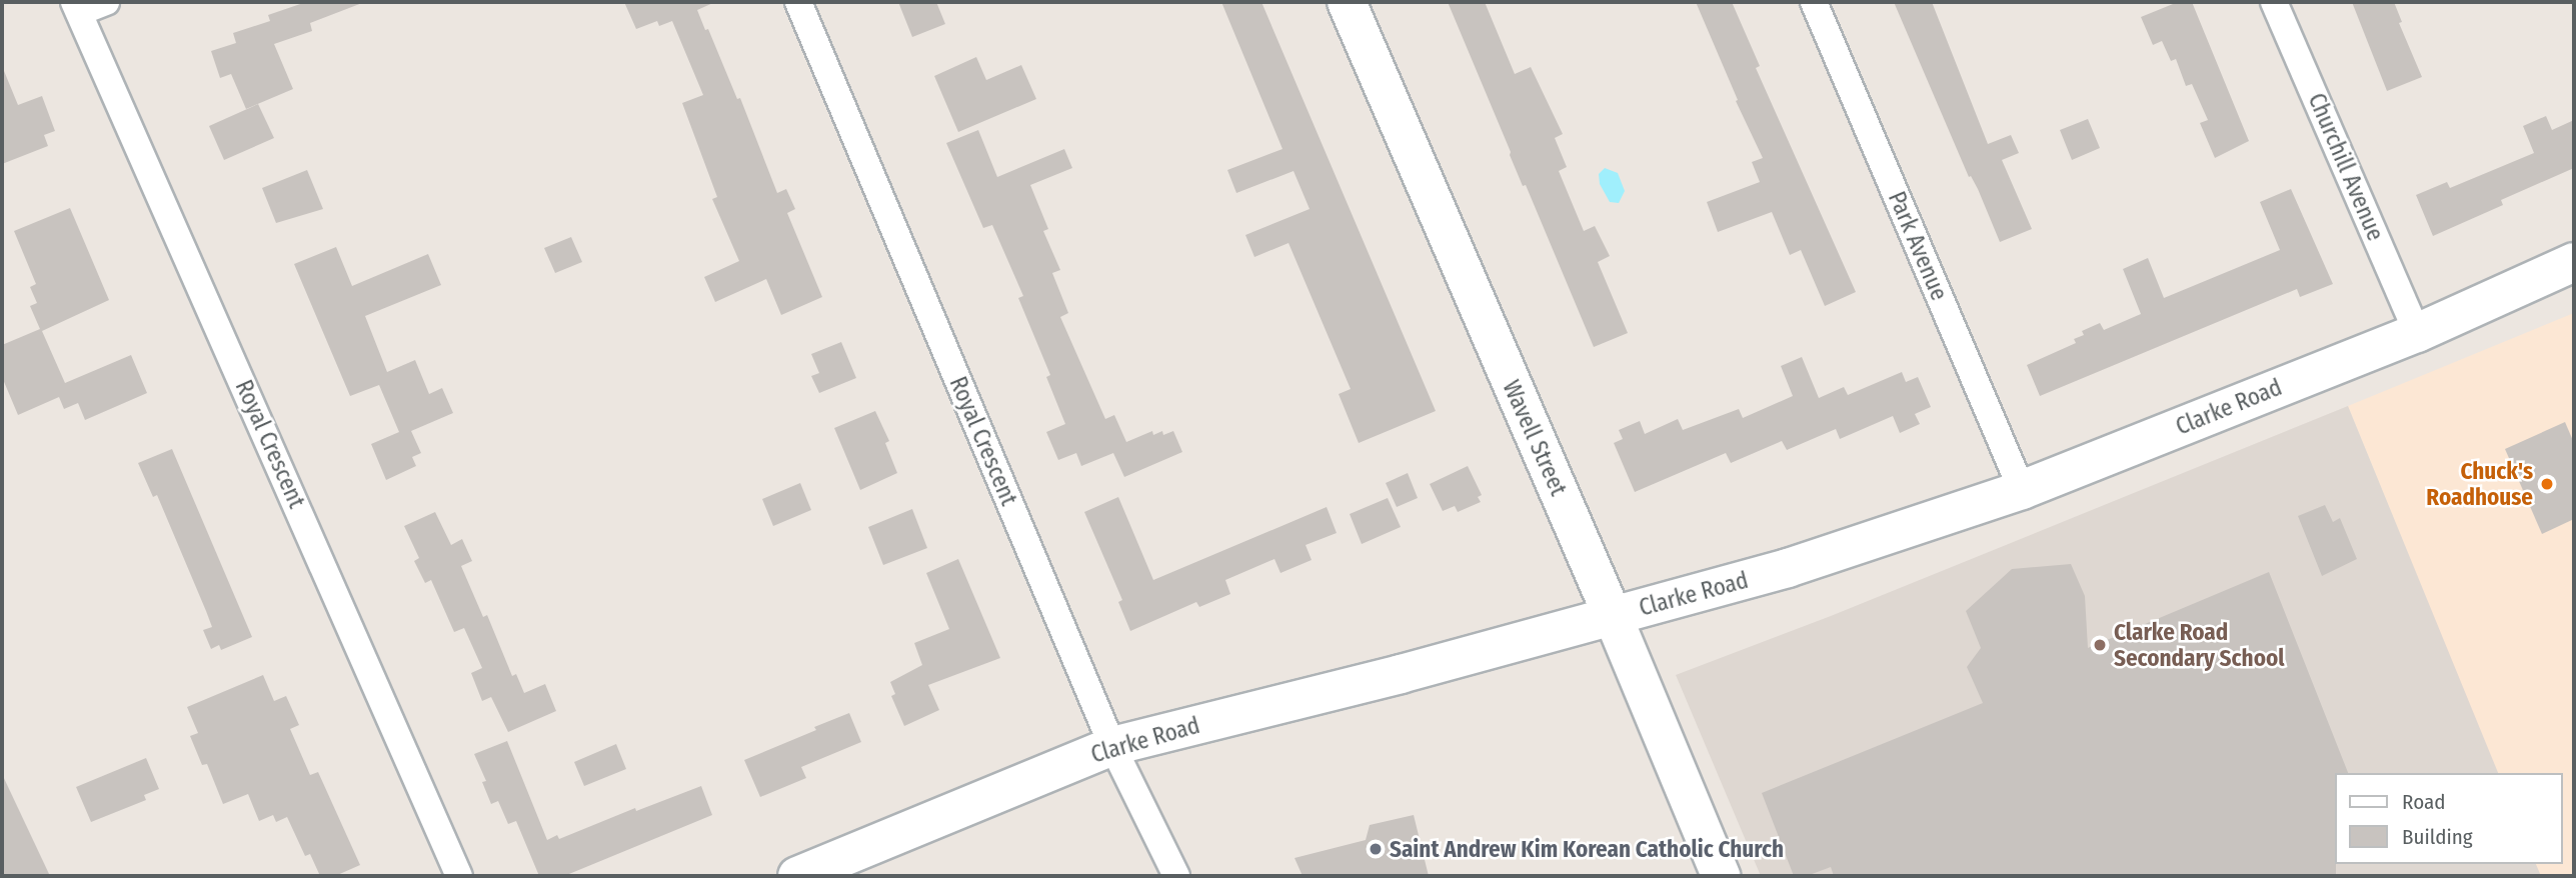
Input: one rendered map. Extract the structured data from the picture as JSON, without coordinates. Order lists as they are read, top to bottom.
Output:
{
  "streets": {
    "main road": ["Clarke Road", "Wavell Street"],
    "street": ["Churchill Avenue", "Park Avenue", "Royal Crescent"]
  },
  "crossings": [
    ["Churchill Avenue", "Clarke Road"],
    ["Park Avenue", "Clarke Road"],
    ["Clarke Road", "Wavell Street"],
    ["Clarke Road", "Royal Crescent"]
  ],
  "places": ["Chuck's Roadhouse", "Clarke Road Secondary School", "Saint Andrew Kim Korean Catholic Church"],
  "legend": ["Road", "Building"]
}
